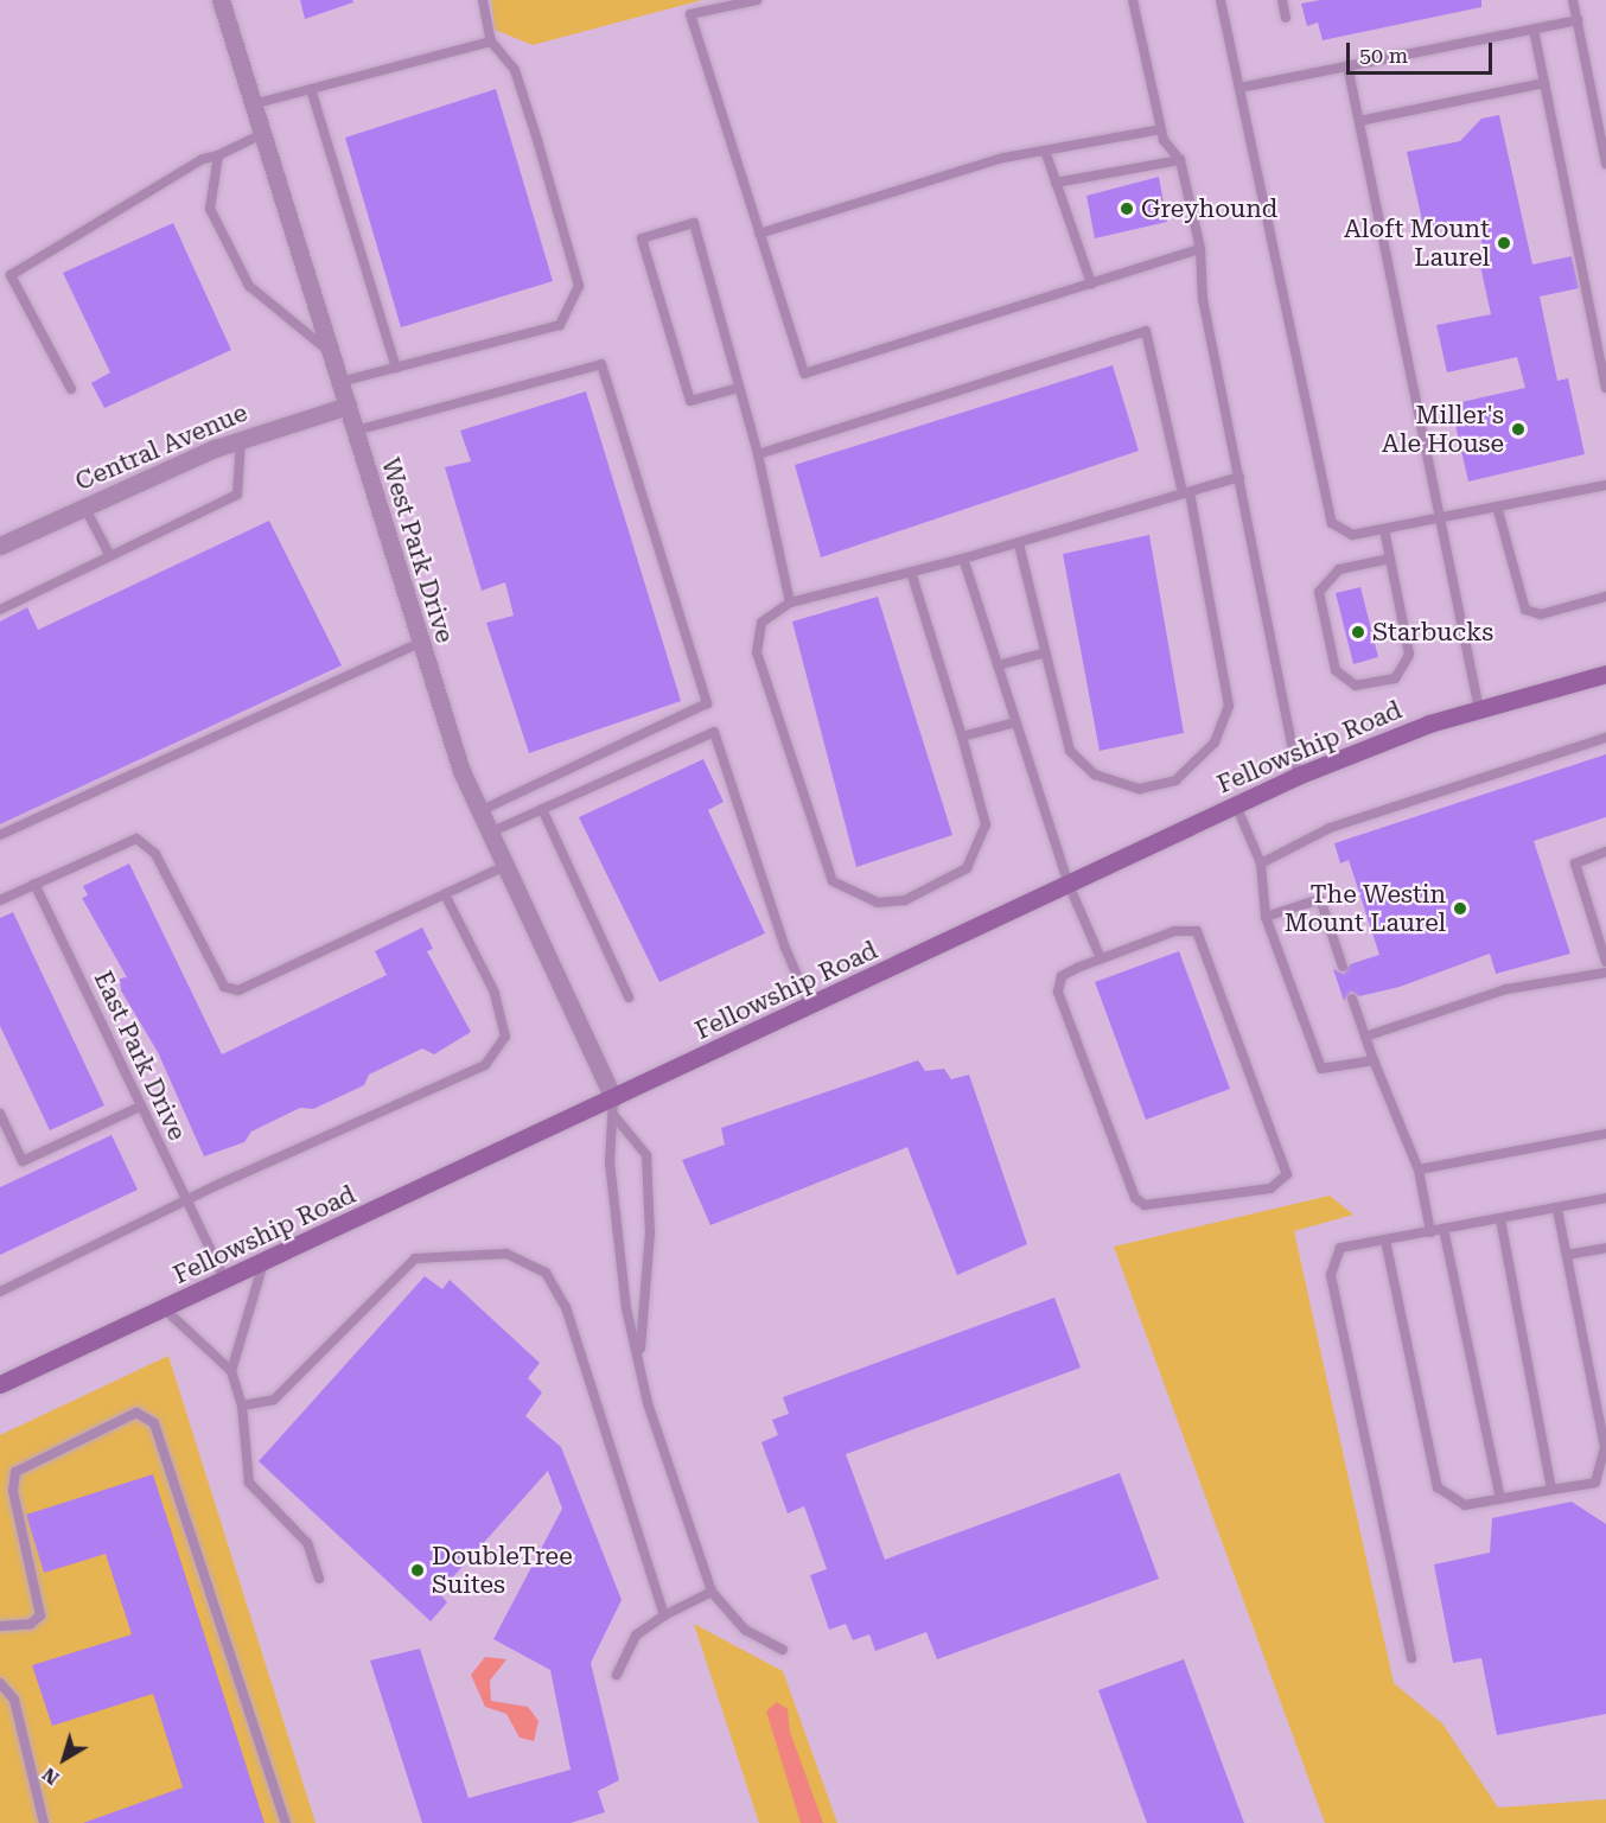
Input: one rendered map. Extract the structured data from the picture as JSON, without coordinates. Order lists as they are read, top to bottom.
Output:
{
  "streets": {
    "street": ["Central Avenue", "West Park Drive", "Fellowship Road"],
    "lane": ["East Park Drive"]
  },
  "crossings": [
    ["Central Avenue", "West Park Drive"],
    ["West Park Drive", "Fellowship Road"],
    ["Fellowship Road", "East Park Drive"]
  ],
  "places": [
    "Greyhound",
    "Aloft Mount Laurel",
    "Miller's Ale House",
    "Starbucks",
    "The Westin Mount Laurel",
    "DoubleTree Suites"
  ],
  "scale_bar": "50 m",
  "north": "bottom left"
}
